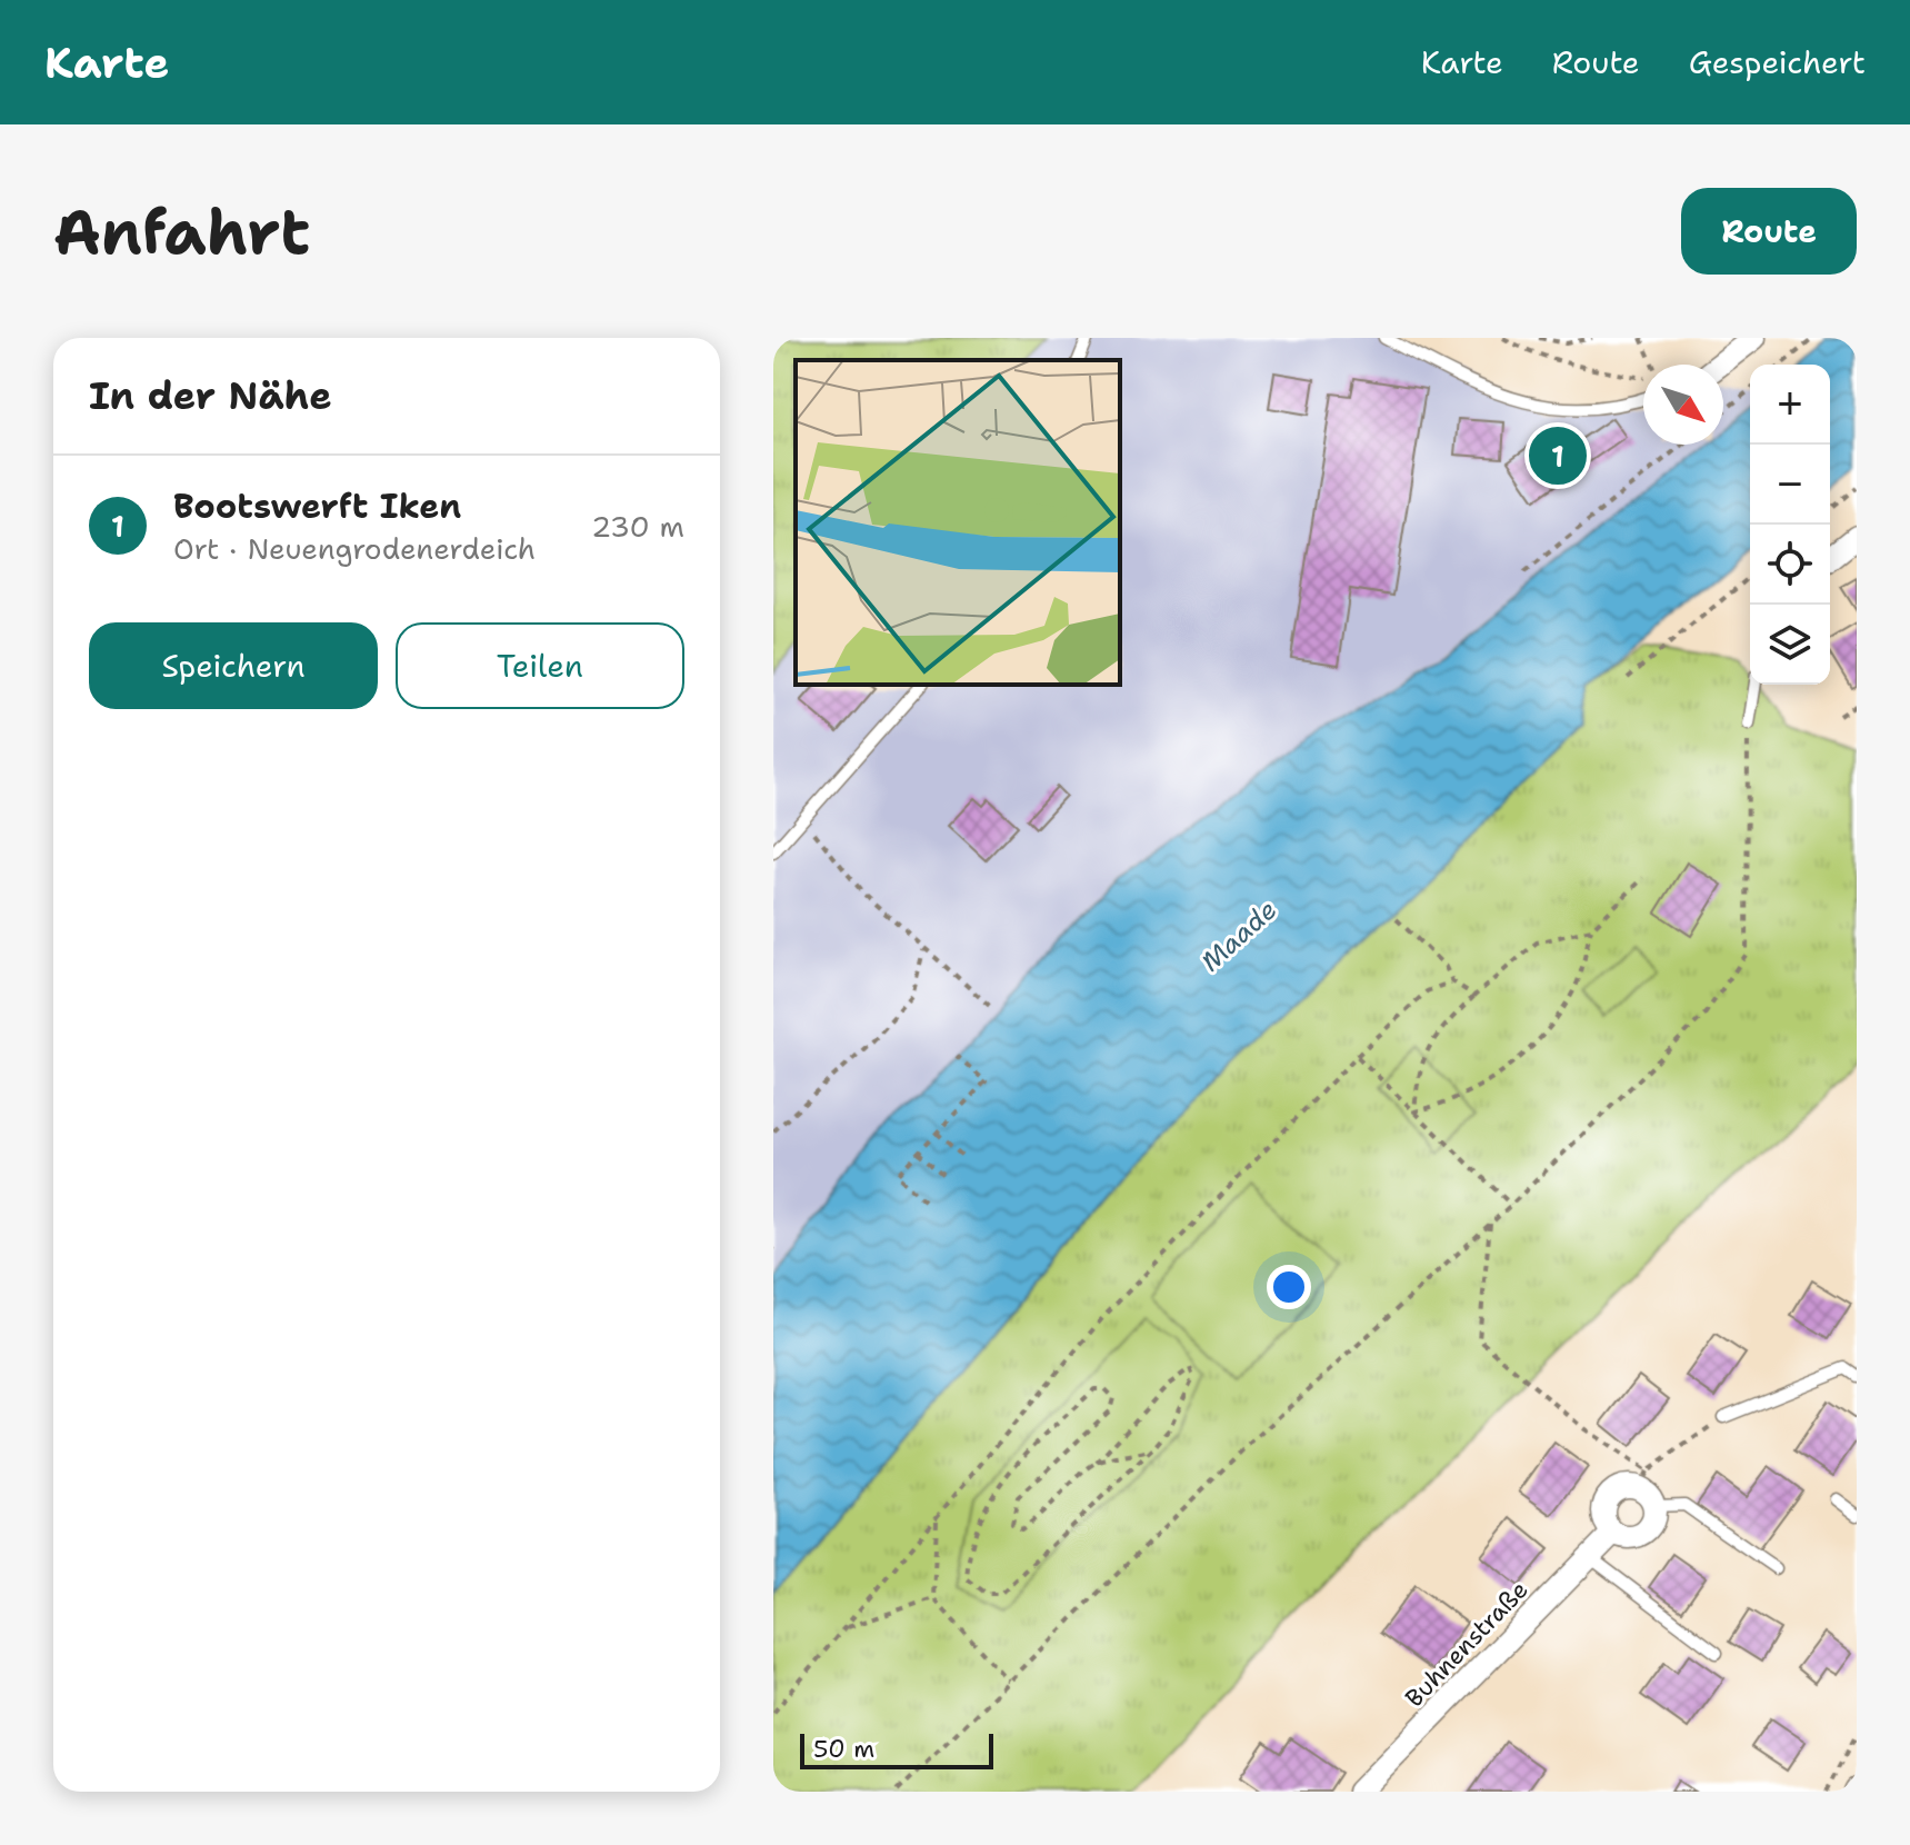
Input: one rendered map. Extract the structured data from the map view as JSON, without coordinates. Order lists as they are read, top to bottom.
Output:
{
  "streets": {
    "street": ["Buhnenstraße"]
  },
  "water": ["Maade"],
  "scale_bar": "50 m",
  "north": "bottom right",
  "page": {
    "header": "Karte",
    "nav": ["Karte", "Route", "Gespeichert"],
    "buttons": [
      "Route",
      ["Speichern", "Teilen"]
    ],
    "title": "Anfahrt",
    "heading": "In der Nähe",
    "map_buttons": ["+", "−"],
    "pins": "1",
    "list": [
      {
        "mark": "1",
        "name": "Bootswerft Iken",
        "note": "Ort · Neuengrodenerdeich",
        "value": "230 m"
      }
    ],
    "scale": "50 m"
  }
}
